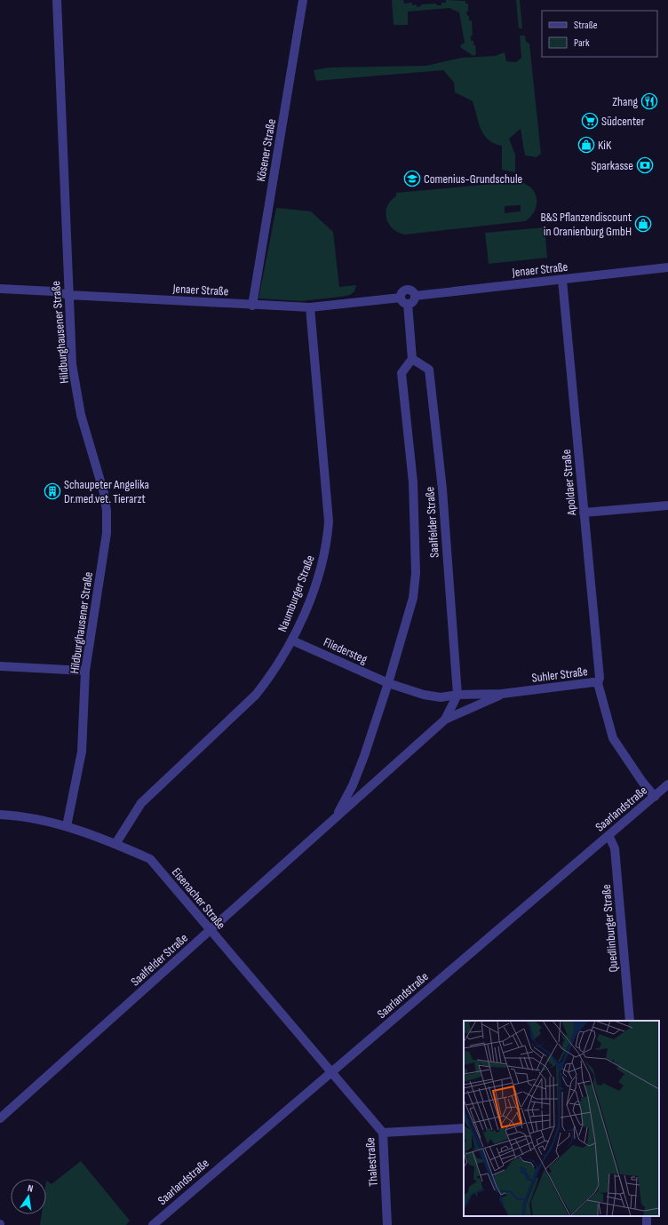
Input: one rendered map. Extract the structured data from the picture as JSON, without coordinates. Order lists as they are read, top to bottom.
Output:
{
  "streets": {
    "street": [
      "Kösener Straße",
      "Jenaer Straße",
      "Hildburghausener Straße",
      "Apoldaer Straße",
      "Saalfelder Straße",
      "Naumburger Straße",
      "Fliedersteg",
      "Suhler Straße",
      "Saarlandstraße",
      "Eisenacher Straße",
      "Quedlinburger Straße",
      "Thalestraße"
    ]
  },
  "crossings": [
    ["Kösener Straße", "Jenaer Straße"],
    ["Jenaer Straße", "Hildburghausener Straße"],
    ["Jenaer Straße", "Apoldaer Straße"],
    ["Jenaer Straße", "Naumburger Straße"],
    ["Hildburghausener Straße", "Eisenacher Straße"],
    ["Apoldaer Straße", "Suhler Straße"],
    ["Saalfelder Straße", "Fliedersteg"],
    ["Saalfelder Straße", "Suhler Straße"],
    ["Saalfelder Straße", "Eisenacher Straße"],
    ["Naumburger Straße", "Fliedersteg"],
    ["Naumburger Straße", "Eisenacher Straße"],
    ["Suhler Straße", "Saarlandstraße"],
    ["Saarlandstraße", "Eisenacher Straße"],
    ["Saarlandstraße", "Quedlinburger Straße"],
    ["Saarlandstraße", "Thalestraße"],
    ["Eisenacher Straße", "Thalestraße"]
  ],
  "places": {
    "restaurant": ["Zhang"],
    "supermarket": ["Südcenter"],
    "shop": ["KiK", "B&S Pflanzendiscount in Oranienburg GmbH"],
    "bank": ["Sparkasse"],
    "school or university": ["Comenius-Grundschule"],
    "building": ["Schaupeter Angelika Dr.med.vet. Tierarzt"]
  },
  "legend": ["Straße", "Park"],
  "north": "top"
}
